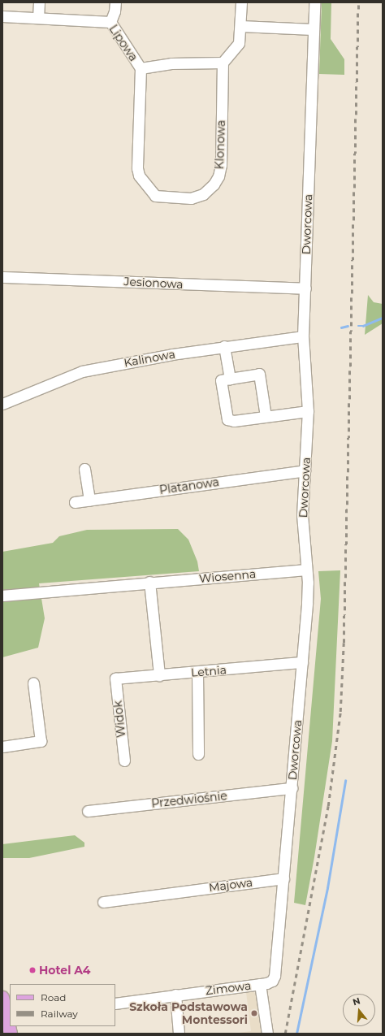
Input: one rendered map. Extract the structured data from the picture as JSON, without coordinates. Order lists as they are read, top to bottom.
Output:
{
  "streets": {
    "street": [
      "Lipowa",
      "Klonowa",
      "Dworcowa",
      "Jesionowa",
      "Kalinowa",
      "Platanowa",
      "Wiosenna",
      "Letnia",
      "Widok",
      "Przedwiośnie",
      "Majowa",
      "Zimowa"
    ]
  },
  "crossings": [
    ["Lipowa", "Klonowa"],
    ["Dworcowa", "Jesionowa"],
    ["Dworcowa", "Kalinowa"],
    ["Dworcowa", "Platanowa"],
    ["Dworcowa", "Wiosenna"],
    ["Dworcowa", "Letnia"],
    ["Dworcowa", "Przedwiośnie"],
    ["Dworcowa", "Majowa"],
    ["Dworcowa", "Zimowa"],
    ["Letnia", "Widok"]
  ],
  "places": ["Hotel A4", "Szkoła Podstawowa Montessori"],
  "legend": ["Road", "Railway"],
  "north": "top"
}
